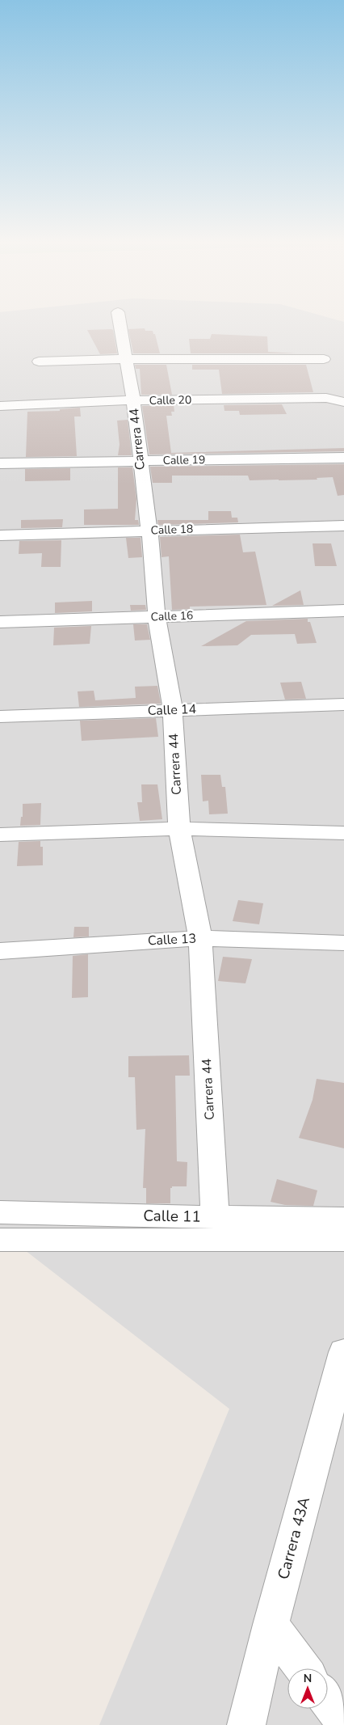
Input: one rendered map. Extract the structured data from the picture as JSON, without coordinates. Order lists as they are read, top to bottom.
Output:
{
  "streets": {
    "street": [
      "Calle 20",
      "Carrera 44",
      "Calle 19",
      "Calle 18",
      "Calle 16",
      "Calle 14",
      "Calle 13",
      "Calle 11",
      "Carrera 43A"
    ]
  },
  "crossings": [
    ["Calle 20", "Carrera 44"],
    ["Carrera 44", "Calle 19"],
    ["Carrera 44", "Calle 18"],
    ["Carrera 44", "Calle 16"],
    ["Carrera 44", "Calle 14"],
    ["Carrera 44", "Calle 13"],
    ["Carrera 44", "Calle 11"]
  ],
  "north": "top"
}
